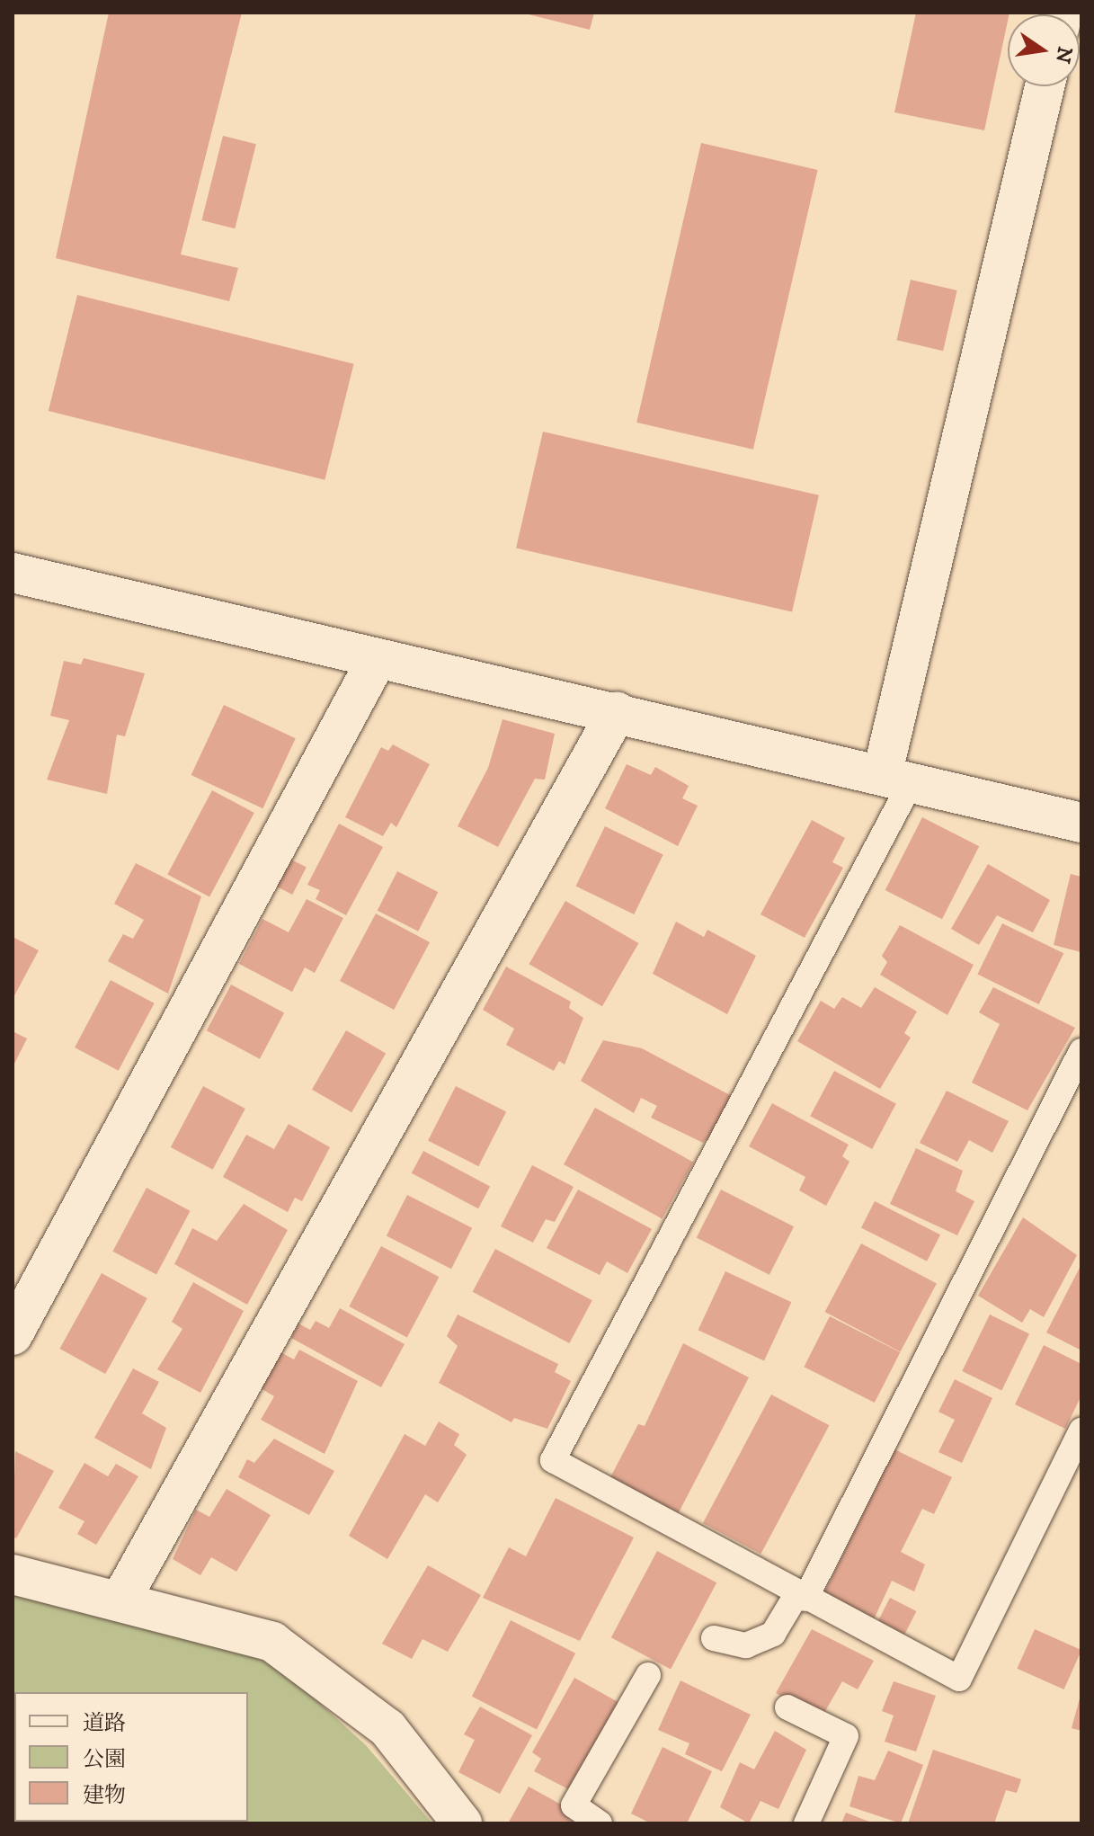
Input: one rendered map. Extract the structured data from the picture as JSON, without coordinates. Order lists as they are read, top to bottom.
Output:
{
  "legend": ["道路", "公園", "建物"],
  "north": "right"
}
